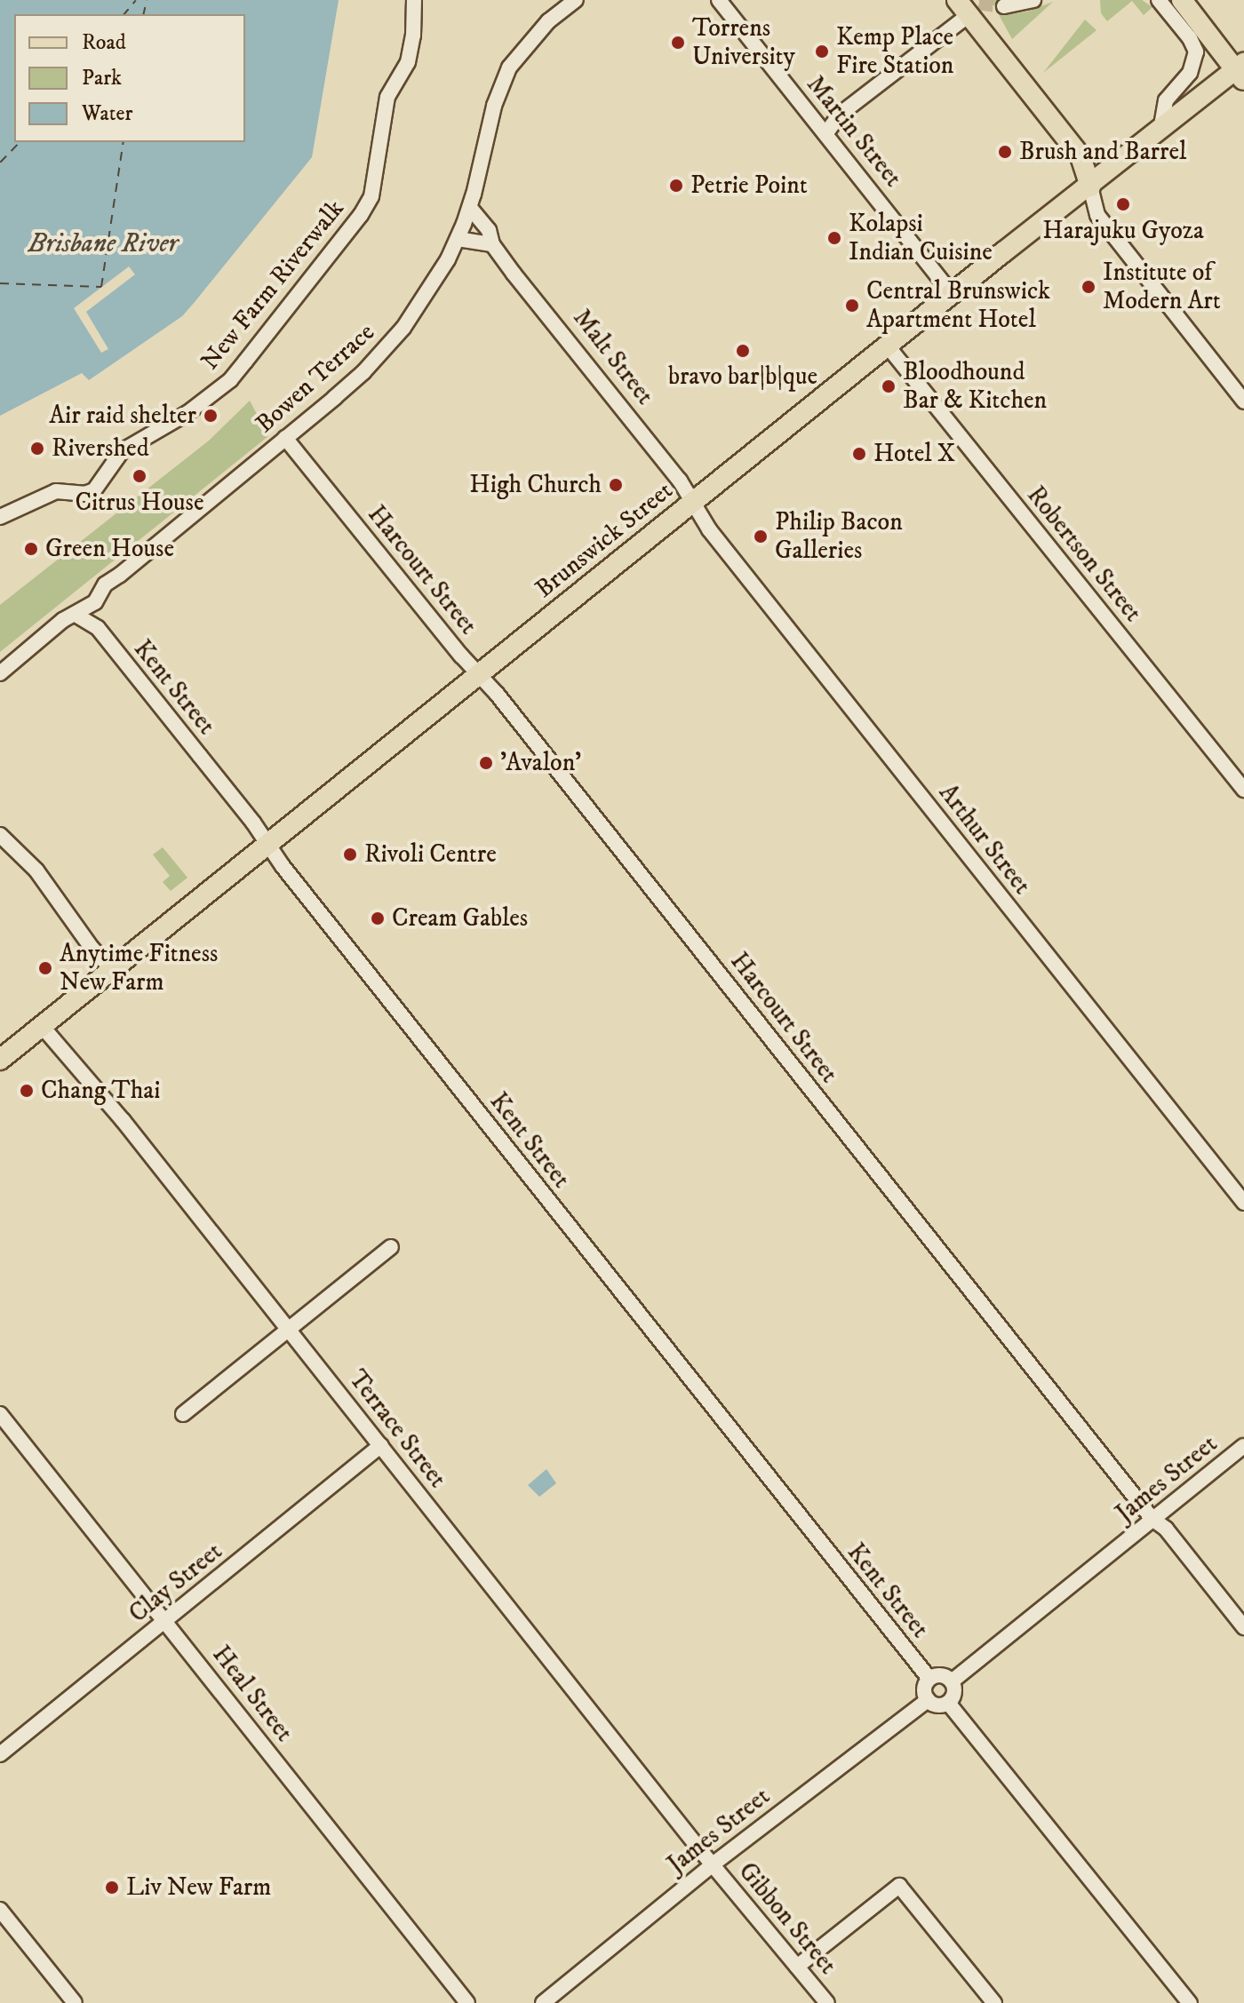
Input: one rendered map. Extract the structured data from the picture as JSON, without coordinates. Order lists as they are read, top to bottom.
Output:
{
  "streets": {
    "main road": ["Brunswick Street"],
    "street": [
      "Martin Street",
      "New Farm Riverwalk",
      "Malt Street",
      "Bowen Terrace",
      "Robertson Street",
      "Harcourt Street",
      "Kent Street",
      "Arthur Street",
      "Terrace Street",
      "James Street",
      "Clay Street",
      "Heal Street",
      "Gibbon Street"
    ]
  },
  "crossings": [
    ["Martin Street", "Brunswick Street"],
    ["Malt Street", "Bowen Terrace"],
    ["Malt Street", "Brunswick Street"],
    ["Malt Street", "Arthur Street"],
    ["Bowen Terrace", "Harcourt Street"],
    ["Bowen Terrace", "Kent Street"],
    ["Brunswick Street", "Robertson Street"],
    ["Brunswick Street", "Harcourt Street"],
    ["Brunswick Street", "Kent Street"],
    ["Brunswick Street", "Arthur Street"],
    ["Brunswick Street", "Terrace Street"],
    ["Harcourt Street", "James Street"],
    ["Kent Street", "James Street"],
    ["Terrace Street", "James Street"],
    ["Terrace Street", "Clay Street"],
    ["Terrace Street", "Gibbon Street"],
    ["James Street", "Gibbon Street"],
    ["Clay Street", "Heal Street"]
  ],
  "water": ["Brisbane River"],
  "places": [
    "Torrens University",
    "Kemp Place Fire Station",
    "Brush and Barrel",
    "Petrie Point",
    "Harajuku Gyoza",
    "Kolapsi Indian Cuisine",
    "Institute of Modern Art",
    "Central Brunswick Apartment Hotel",
    "bravo bar|b|que",
    "Bloodhound Bar & Kitchen",
    "Air raid shelter",
    "Rivershed",
    "Hotel X",
    "Citrus House",
    "High Church",
    "Philip Bacon Galleries",
    "Green House",
    "'Avalon'",
    "Rivoli Centre",
    "Cream Gables",
    "Anytime Fitness New Farm",
    "Chang Thai",
    "Liv New Farm"
  ],
  "legend": ["Road", "Park", "Water"]
}
